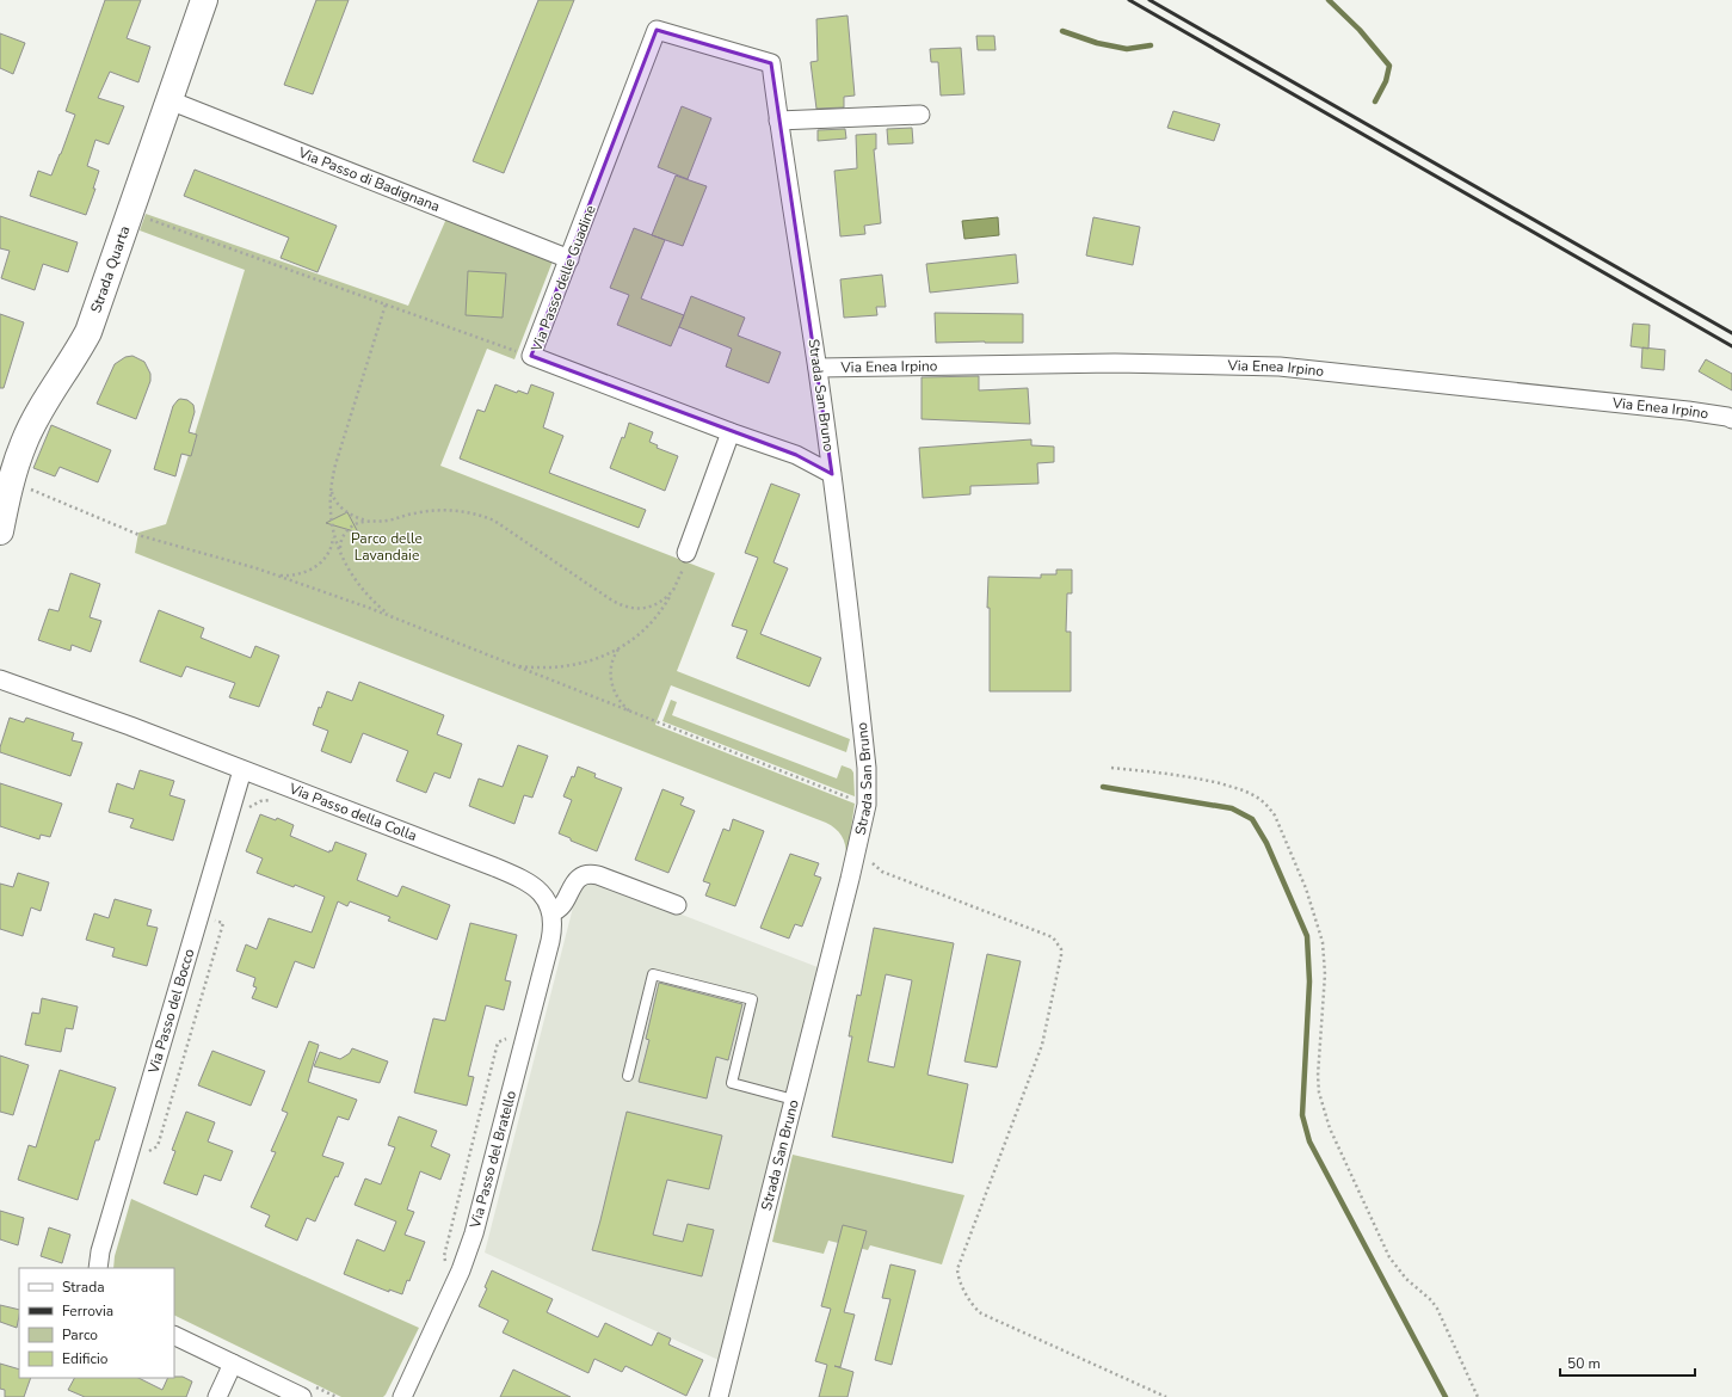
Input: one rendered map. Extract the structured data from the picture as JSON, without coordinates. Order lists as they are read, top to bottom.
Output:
{
  "streets": {
    "street": [
      "Via Passo di Badignana",
      "Strada Quarta",
      "Via Passo delle Guadine",
      "Via Enea Irpino",
      "Strada San Bruno",
      "Via Passo della Colla",
      "Via Passo del Bocco",
      "Via Passo del Bratello"
    ]
  },
  "crossings": [
    ["Via Passo di Badignana", "Strada Quarta"],
    ["Via Passo di Badignana", "Via Passo delle Guadine"],
    ["Via Passo delle Guadine", "Strada San Bruno"],
    ["Via Enea Irpino", "Strada San Bruno"],
    ["Via Passo della Colla", "Via Passo del Bocco"],
    ["Via Passo della Colla", "Via Passo del Bratello"]
  ],
  "parks": ["Parco delle Lavandaie"],
  "legend": [
    "Strada",
    "Ferrovia",
    "Parco",
    "Edificio"
  ],
  "scale_bar": "50 m"
}
